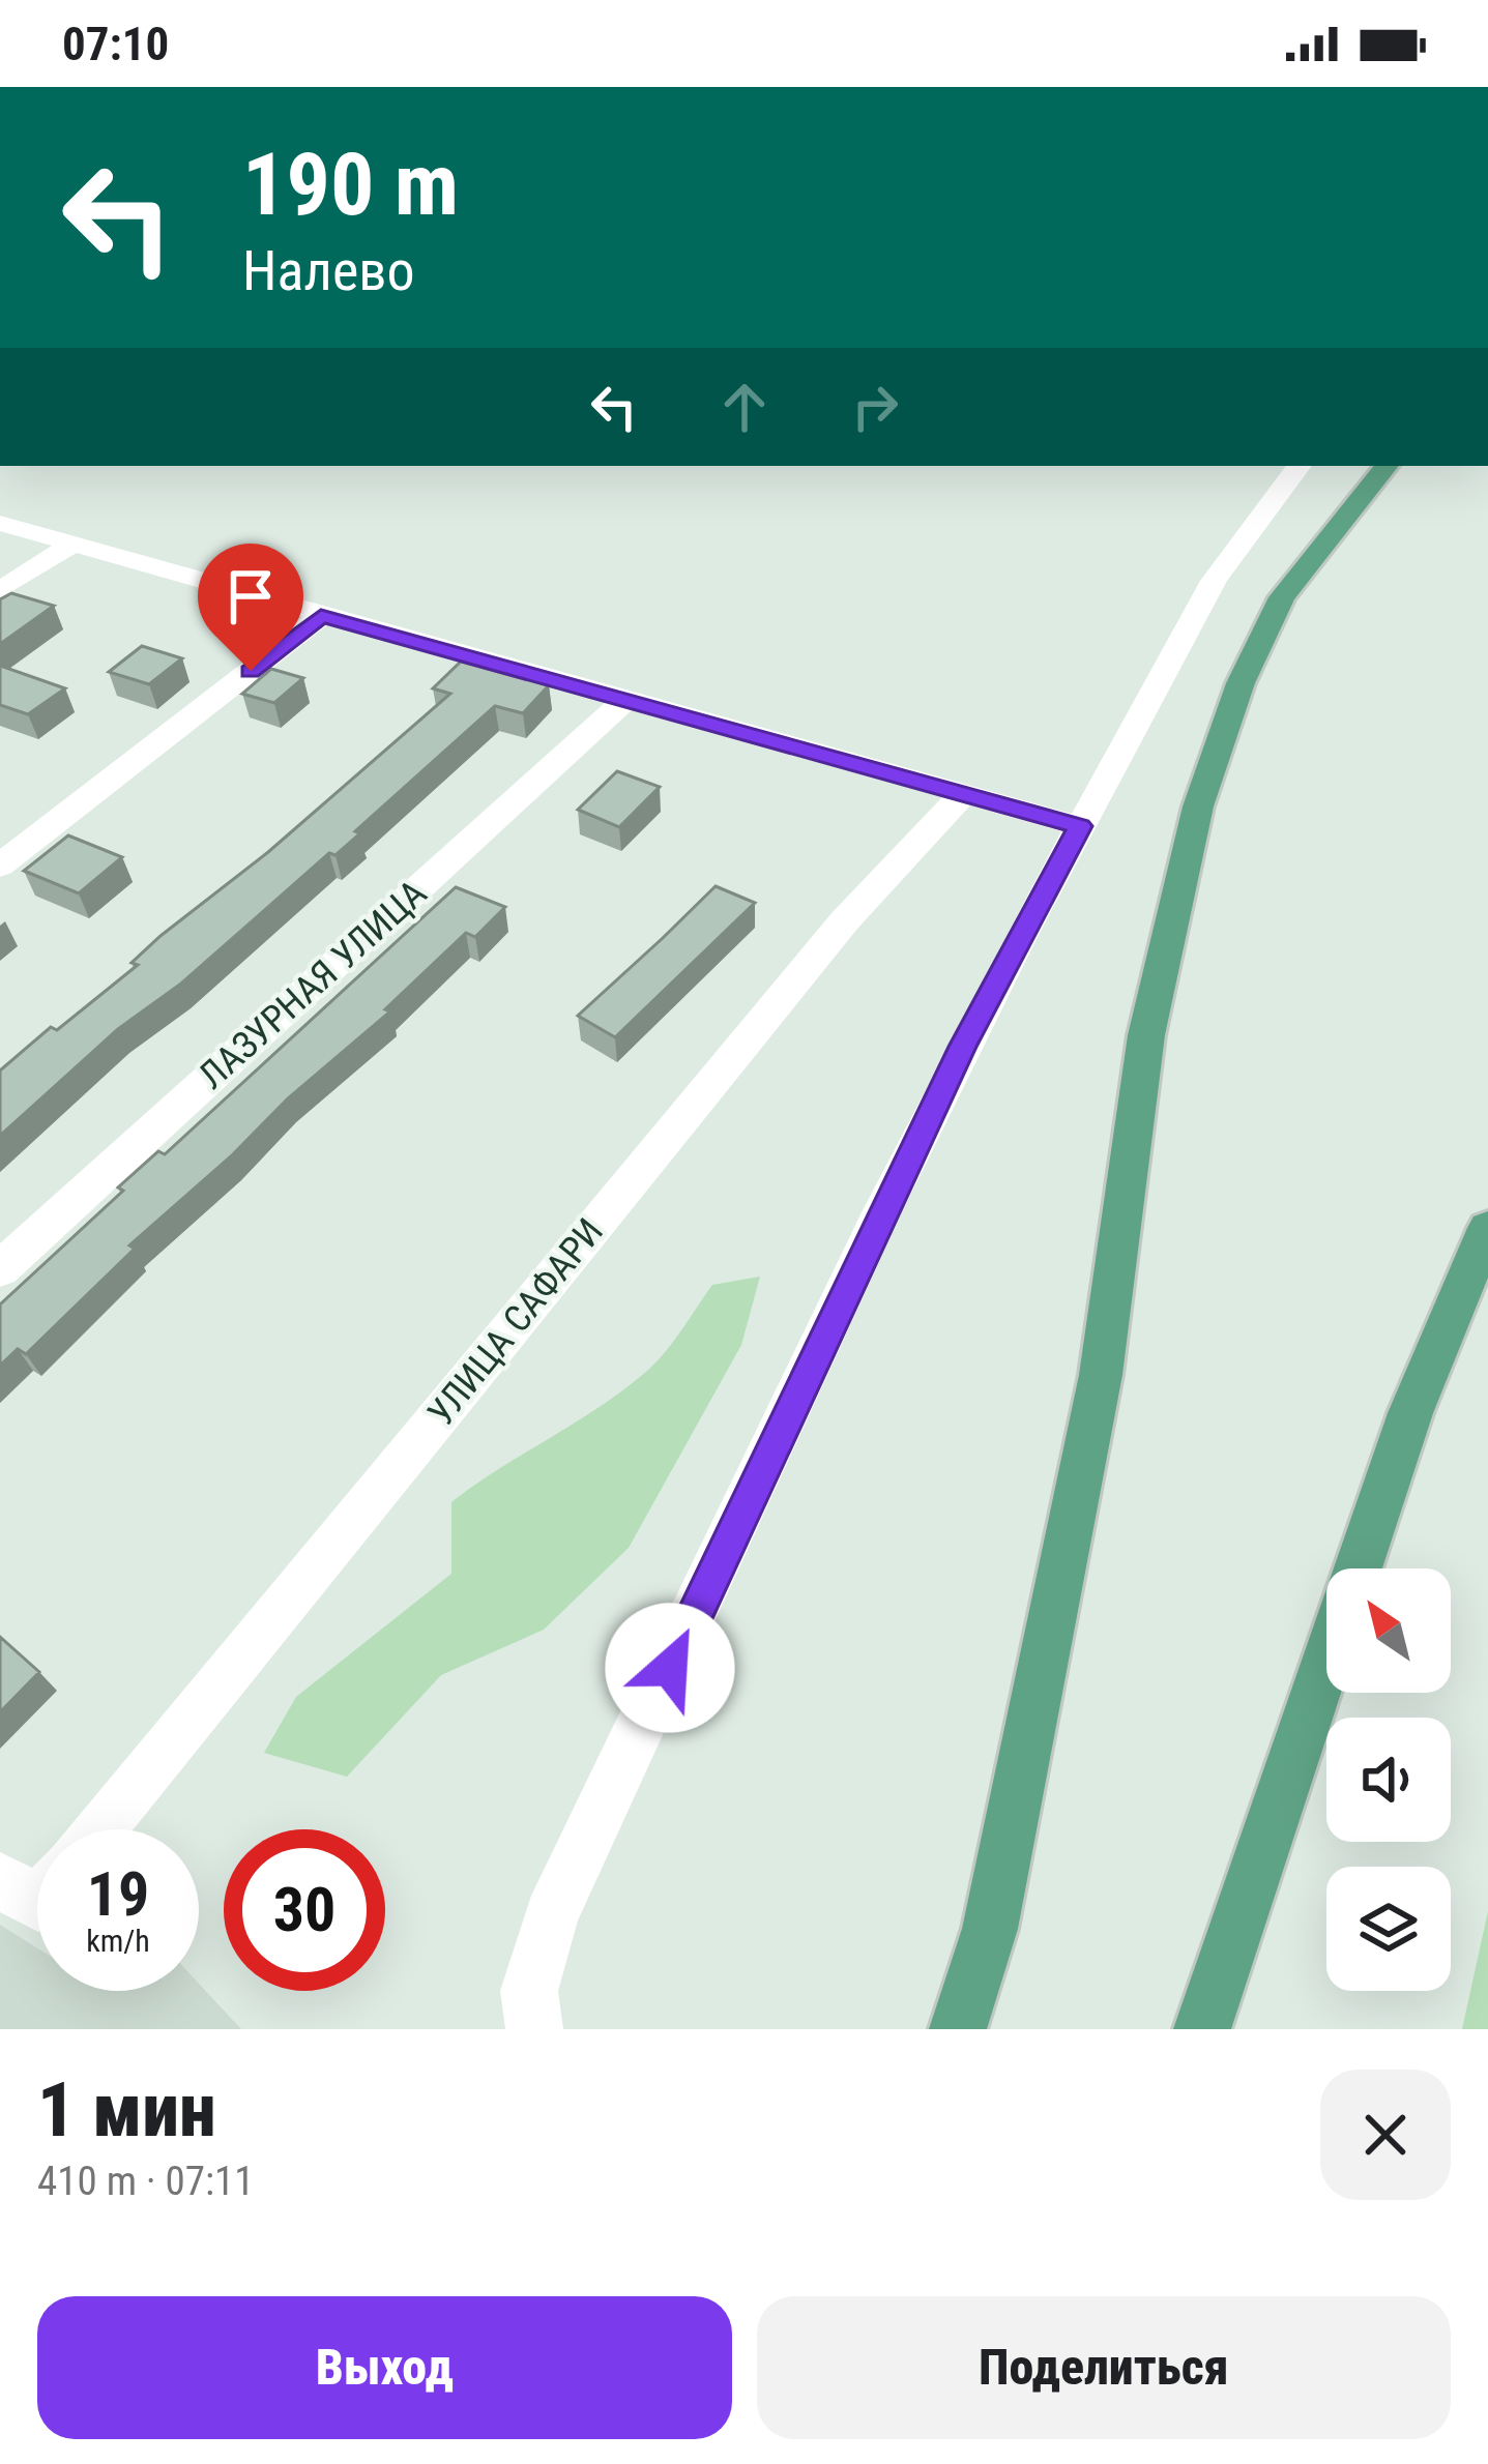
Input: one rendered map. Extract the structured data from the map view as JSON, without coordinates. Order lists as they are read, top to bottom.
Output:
{
  "streets": {
    "street": ["ЛАЗУРНАЯ УЛИЦА", "УЛИЦА САФАРИ"]
  },
  "north": "top left",
  "page": {
    "status": "07:10",
    "turn": ["190 m", "Налево"],
    "speed": "19 km/h",
    "limit": "30",
    "heading": ["1 мин", "410 m · 07:11"],
    "buttons": ["Выход", "Поделиться"]
  }
}
